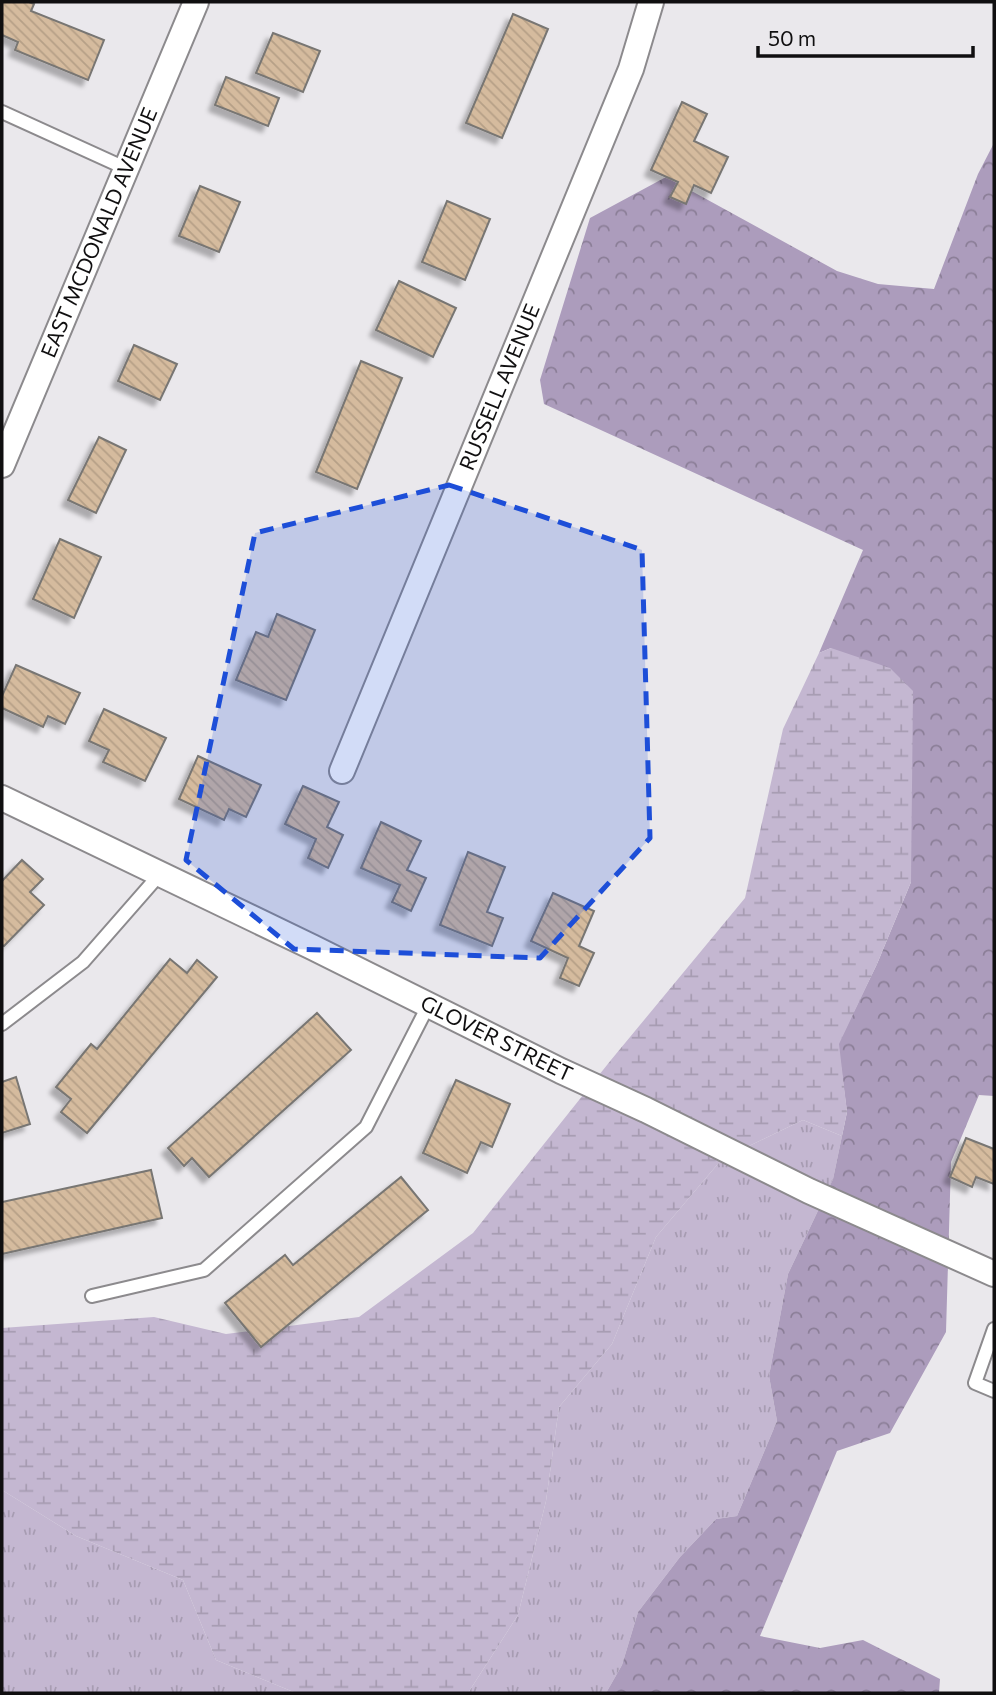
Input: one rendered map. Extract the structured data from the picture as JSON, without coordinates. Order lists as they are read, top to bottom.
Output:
{
  "streets": {
    "street": ["EAST MCDONALD AVENUE", "RUSSELL AVENUE", "GLOVER STREET"]
  },
  "scale_bar": "50 m"
}
